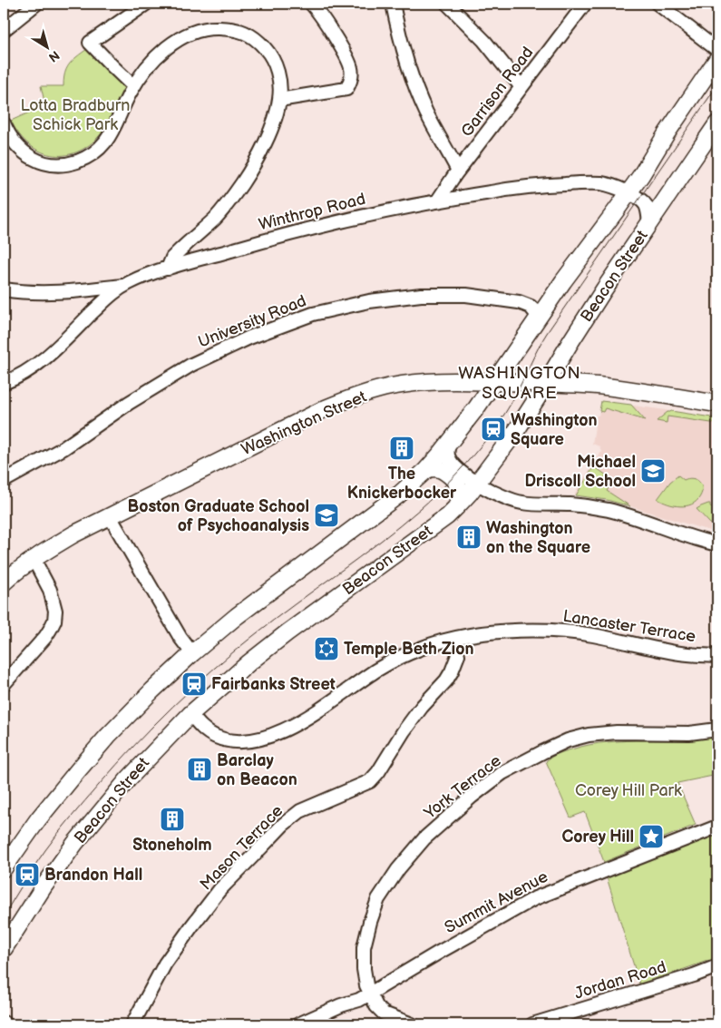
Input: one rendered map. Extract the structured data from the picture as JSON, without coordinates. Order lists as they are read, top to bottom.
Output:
{
  "streets": {
    "main road": ["Beacon Street", "Washington Street"],
    "street": [
      "Garrison Road",
      "Winthrop Road",
      "University Road",
      "Lancaster Terrace",
      "York Terrace",
      "Mason Terrace",
      "Summit Avenue",
      "Jordan Road"
    ]
  },
  "crossings": [
    ["Garrison Road", "Winthrop Road"],
    ["Winthrop Road", "Beacon Street"],
    ["Beacon Street", "Washington Street"],
    ["Beacon Street", "Lancaster Terrace"],
    ["Lancaster Terrace", "Mason Terrace"],
    ["York Terrace", "Summit Avenue"]
  ],
  "districts": ["WASHINGTON SQUARE"],
  "parks": ["Lotta Bradburn Schick Park", "Corey Hill Park"],
  "places": {
    "station": ["Washington Square", "Fairbanks Street", "Brandon Hall"],
    "building": [
      "The Knickerbocker",
      "Washington on the Square",
      "Barclay on Beacon",
      "Stoneholm"
    ],
    "school or university": ["Michael Driscoll School", "Boston Graduate School of Psychoanalysis"],
    "synagogue": ["Temple Beth Zion"],
    "place": ["Corey Hill"]
  },
  "north": "bottom right"
}
